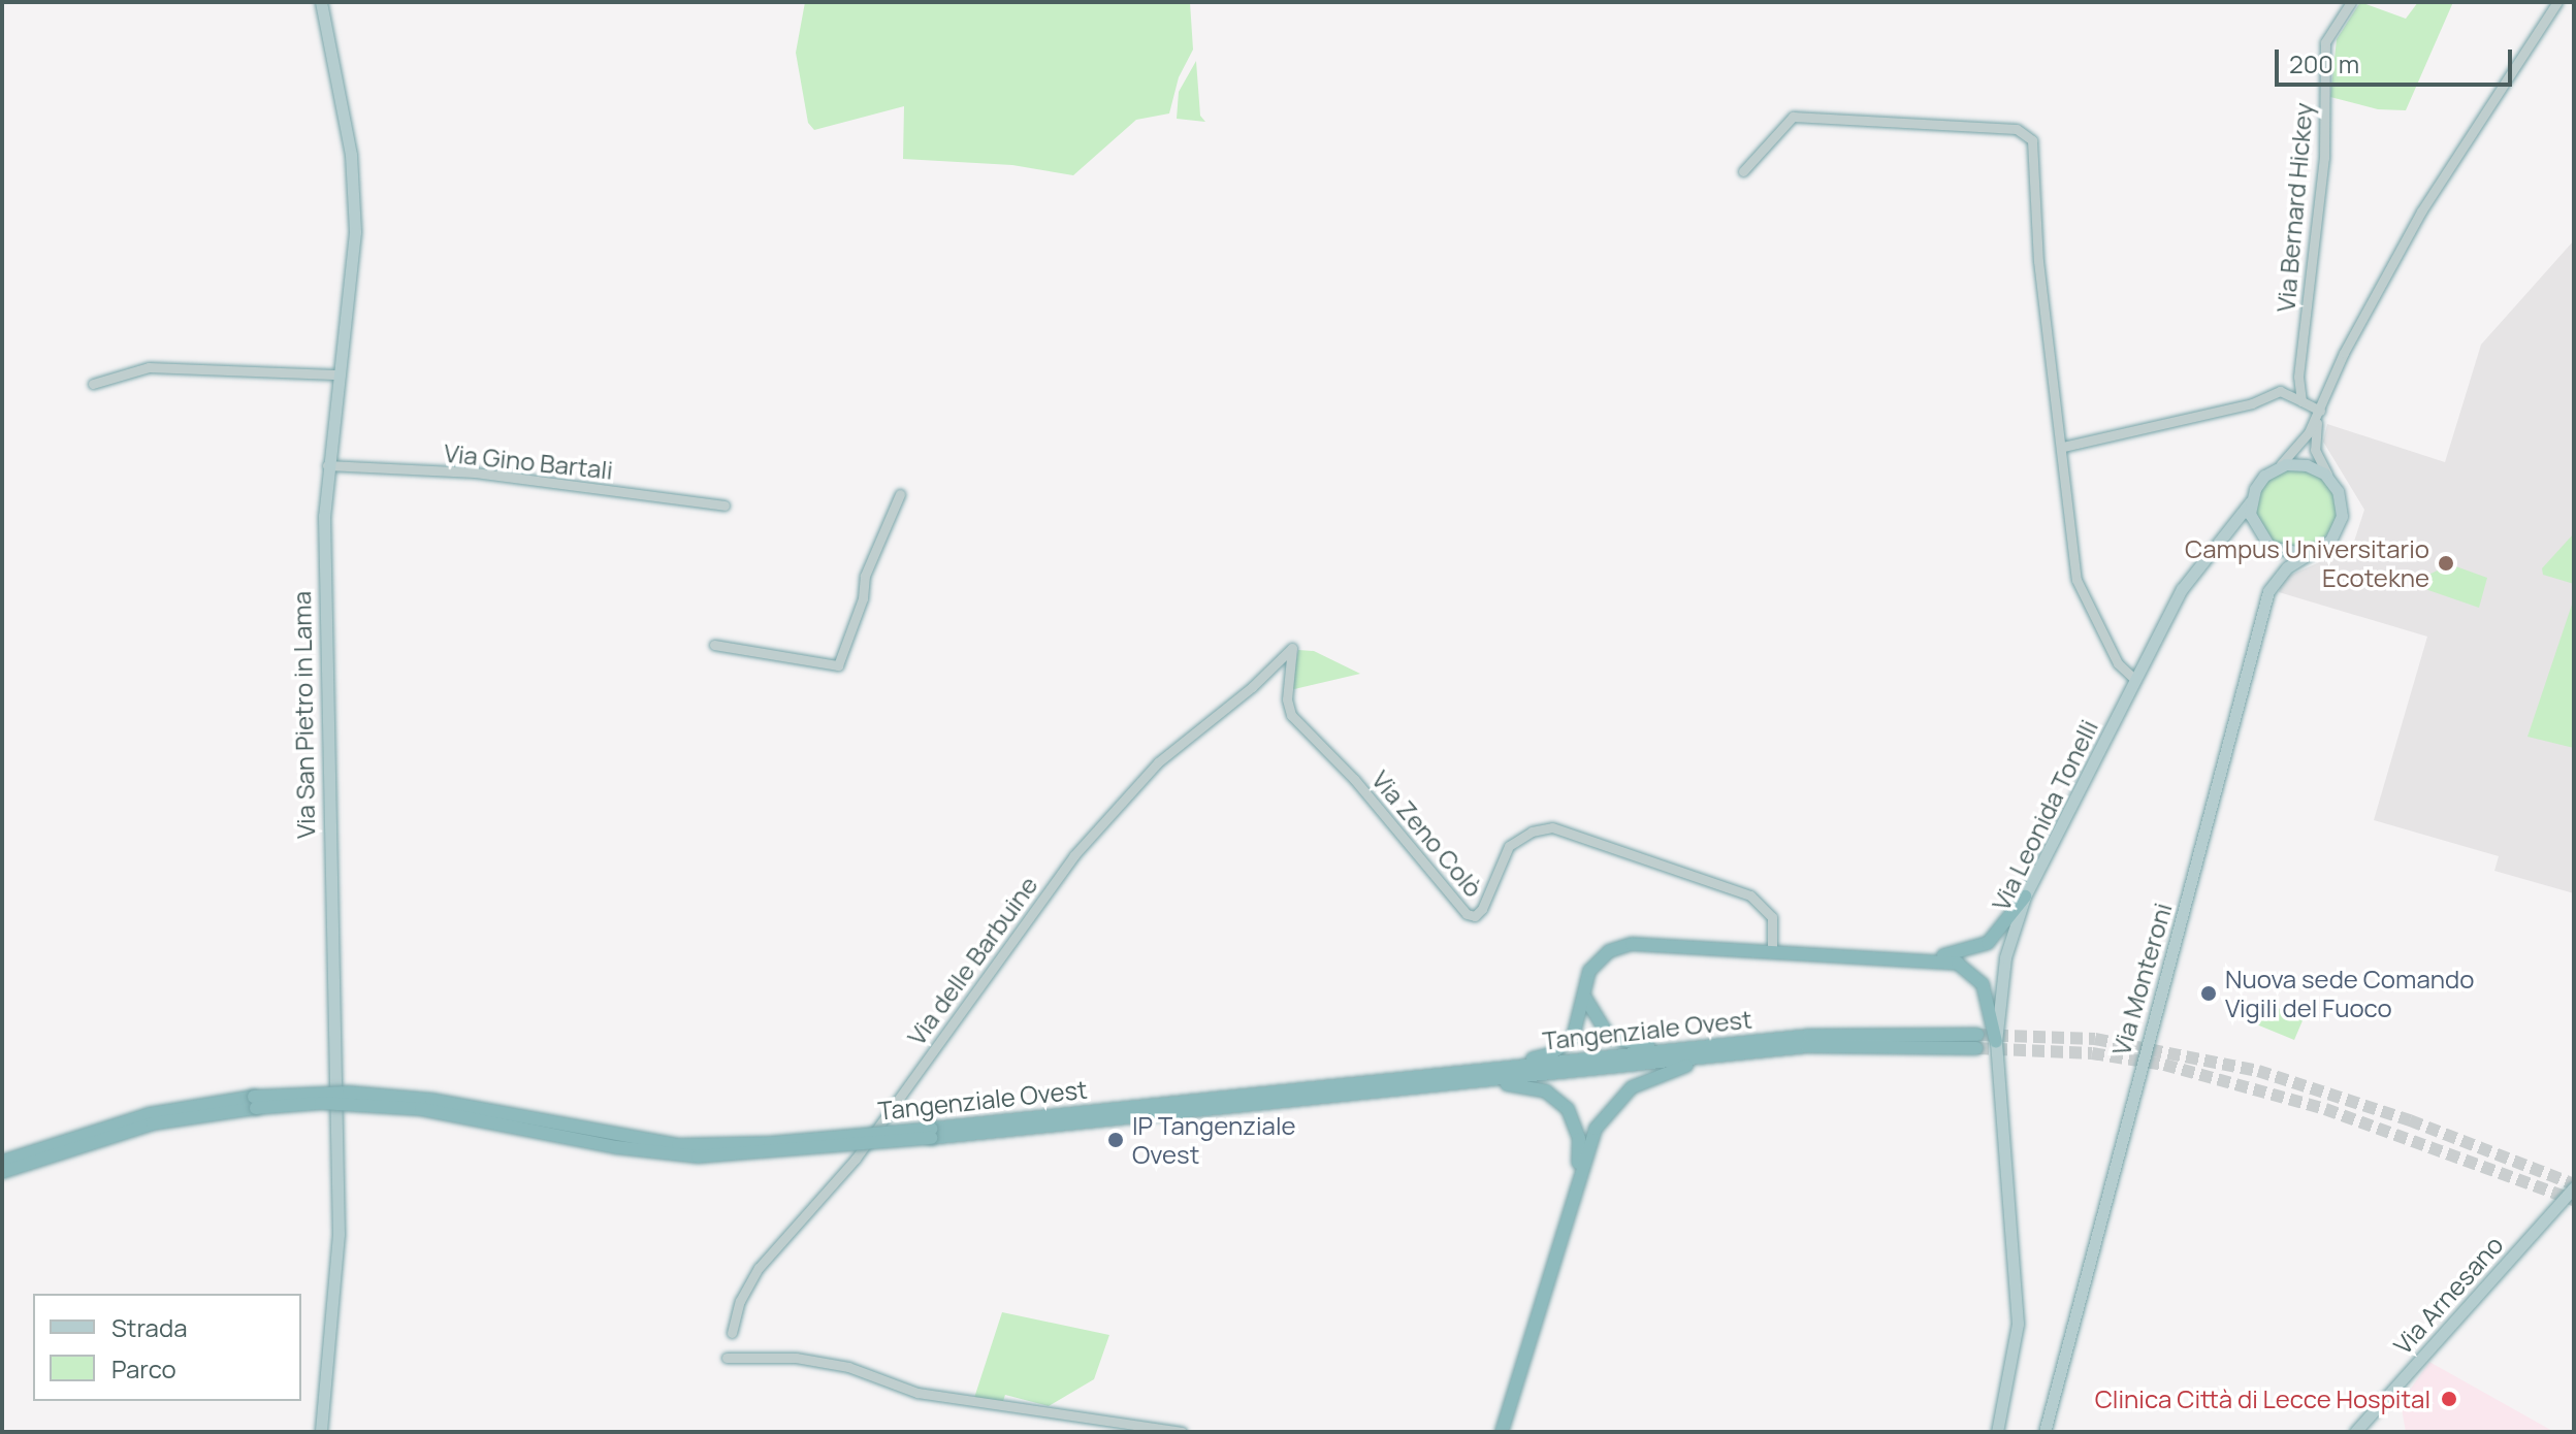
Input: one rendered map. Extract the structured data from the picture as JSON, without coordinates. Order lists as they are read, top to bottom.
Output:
{
  "streets": {
    "highway": ["Tangenziale Ovest"],
    "main road": [
      "Via San Pietro in Lama",
      "Via Leonida Tonelli",
      "Via Monteroni",
      "Via Arnesano"
    ],
    "street": [
      "Via Bernard Hickey",
      "Via Gino Bartali",
      "Via Zeno Colò",
      "Via delle Barbuine"
    ]
  },
  "crossings": [
    ["Via Gino Bartali", "Via San Pietro in Lama"],
    ["Via Leonida Tonelli", "Via Monteroni"],
    ["Via Zeno Colò", "Via delle Barbuine"]
  ],
  "places": [
    "Campus Universitario Ecotekne",
    "Nuova sede Comando Vigili del Fuoco",
    "IP Tangenziale Ovest",
    "Clinica Città di Lecce Hospital"
  ],
  "legend": ["Strada", "Parco"],
  "scale_bar": "200 m"
}
